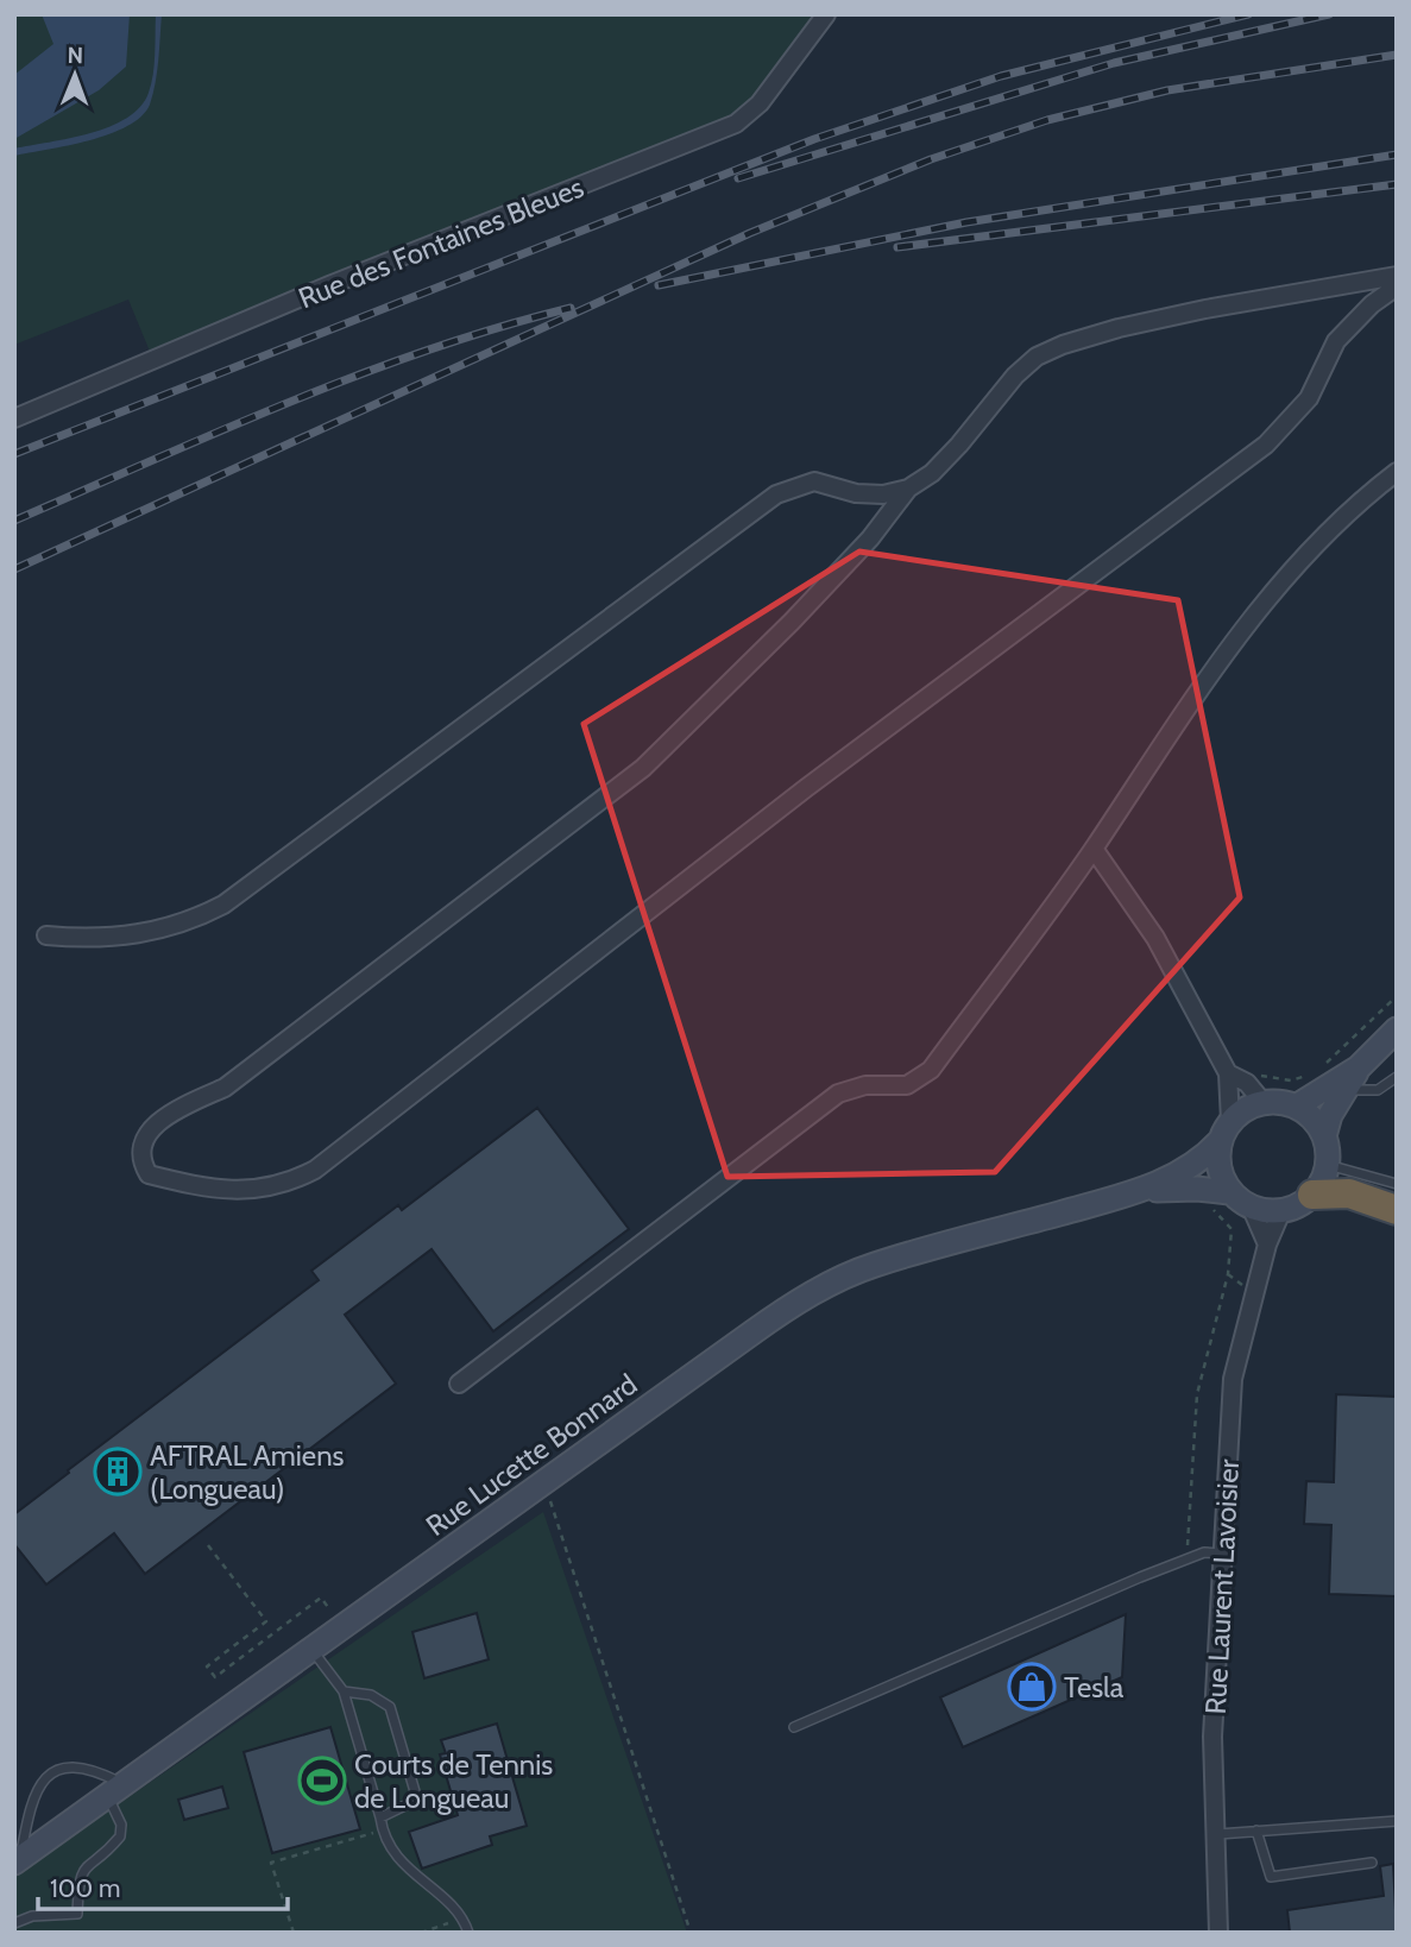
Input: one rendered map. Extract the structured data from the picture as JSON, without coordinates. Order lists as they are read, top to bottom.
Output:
{
  "streets": {
    "street": ["Rue des Fontaines Bleues", "Rue Lucette Bonnard", "Rue Laurent Lavoisier"]
  },
  "crossings": [
    ["Rue Lucette Bonnard", "Rue Laurent Lavoisier"]
  ],
  "places": {
    "building": ["AFTRAL Amiens (Longueau)"],
    "shop": ["Tesla"],
    "sports": ["Courts de Tennis de Longueau"]
  },
  "scale_bar": "100 m",
  "north": "top"
}
